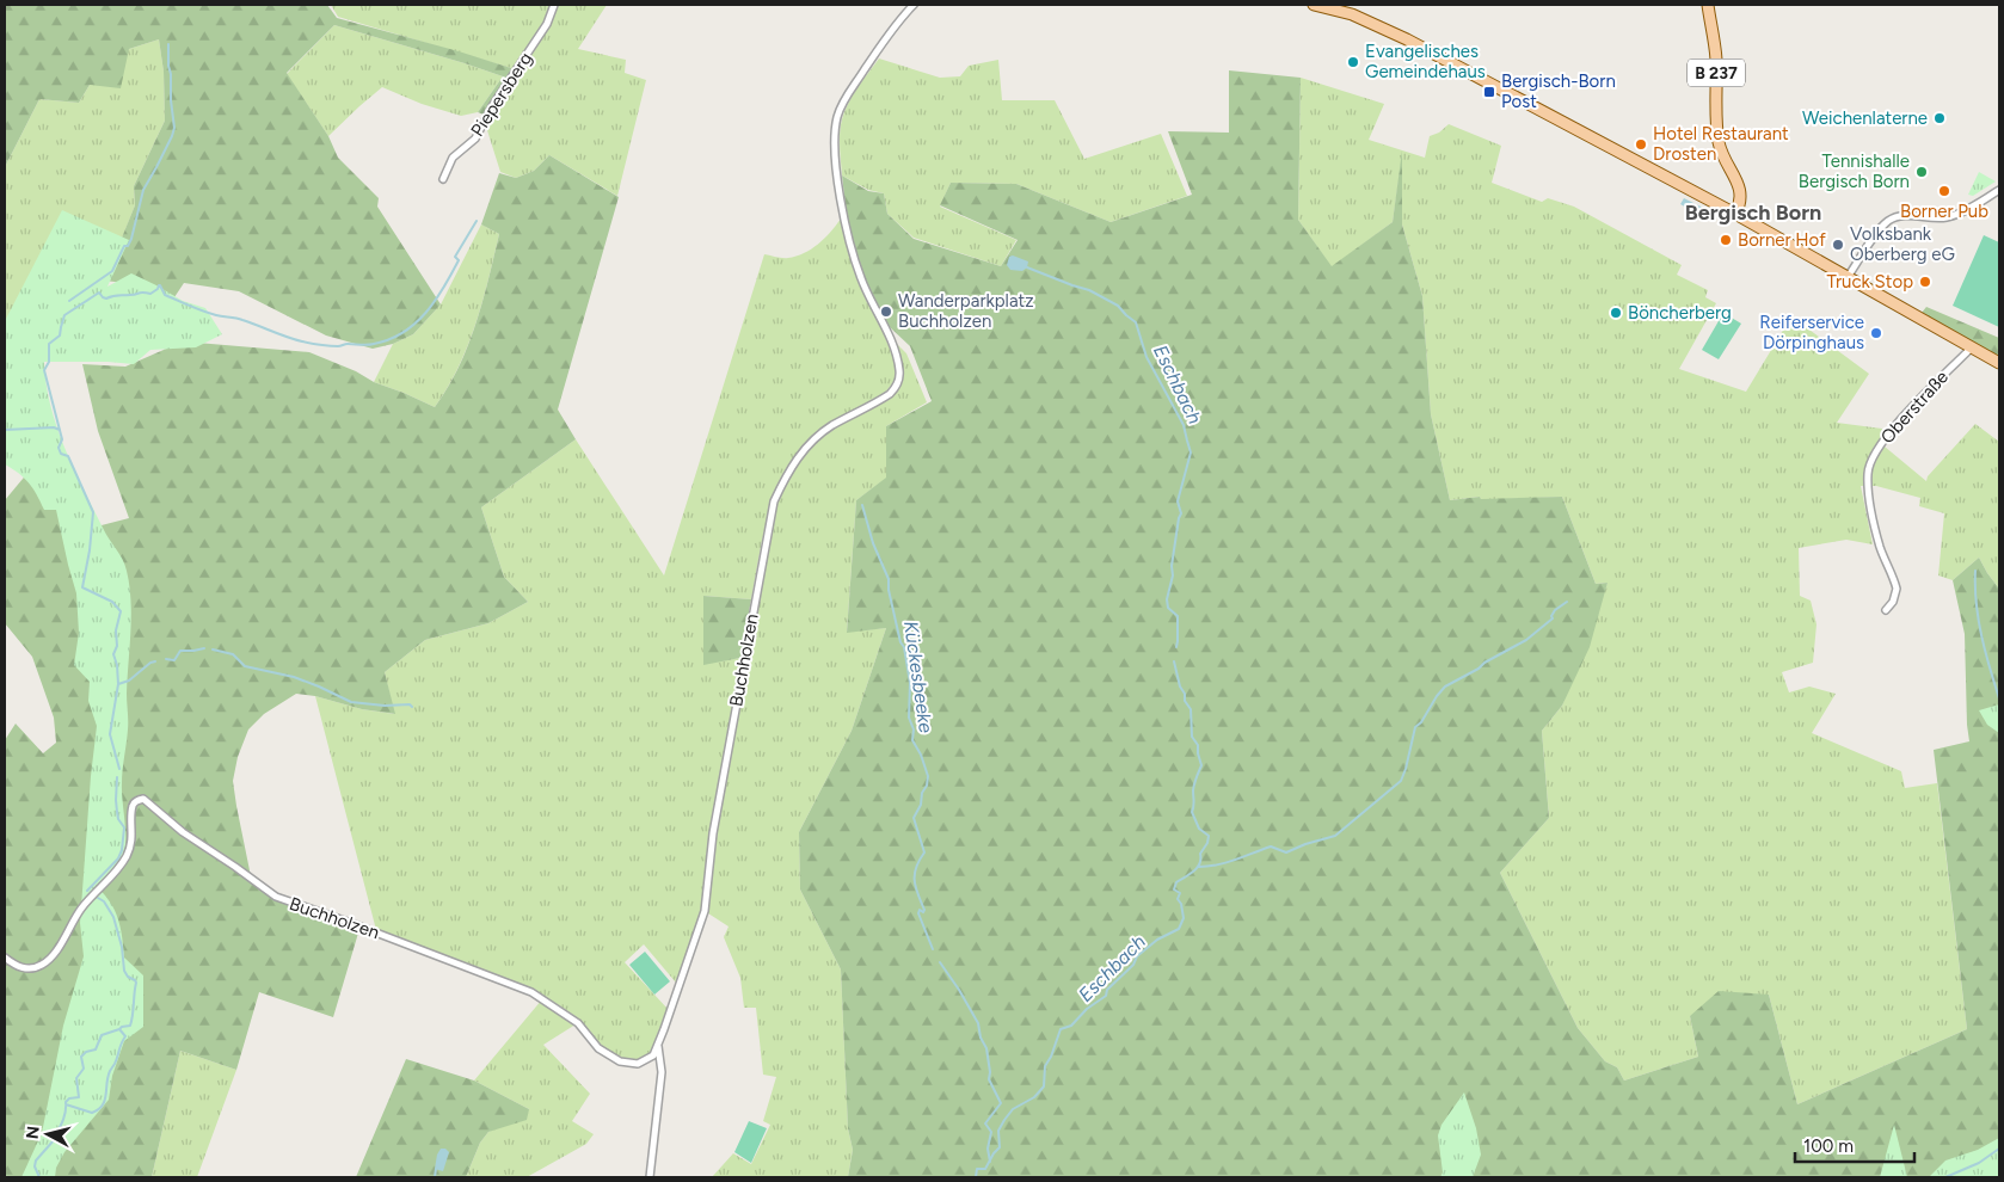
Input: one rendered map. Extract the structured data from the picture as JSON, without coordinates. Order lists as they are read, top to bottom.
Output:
{
  "streets": {
    "main road": ["B 237"],
    "street": ["Piepersberg", "Oberstraße", "Buchholzen"]
  },
  "districts": ["Bergisch Born"],
  "water": ["Eschbach", "Kückesbeeke"],
  "places": {
    "other": [
      "Evangelisches Gemeindehaus",
      "Weichenlaterne",
      "Hotel Restaurant Drosten",
      "Tennishalle Bergisch Born",
      "Borner Pub",
      "Borner Hof",
      "Volksbank Oberberg eG",
      "Truck Stop",
      "Wanderparkplatz Buchholzen",
      "Böncherberg",
      "Reiferservice Dörpinghaus"
    ],
    "transit": ["Bergisch-Born Post"]
  },
  "scale_bar": "100 m",
  "north": "left"
}
